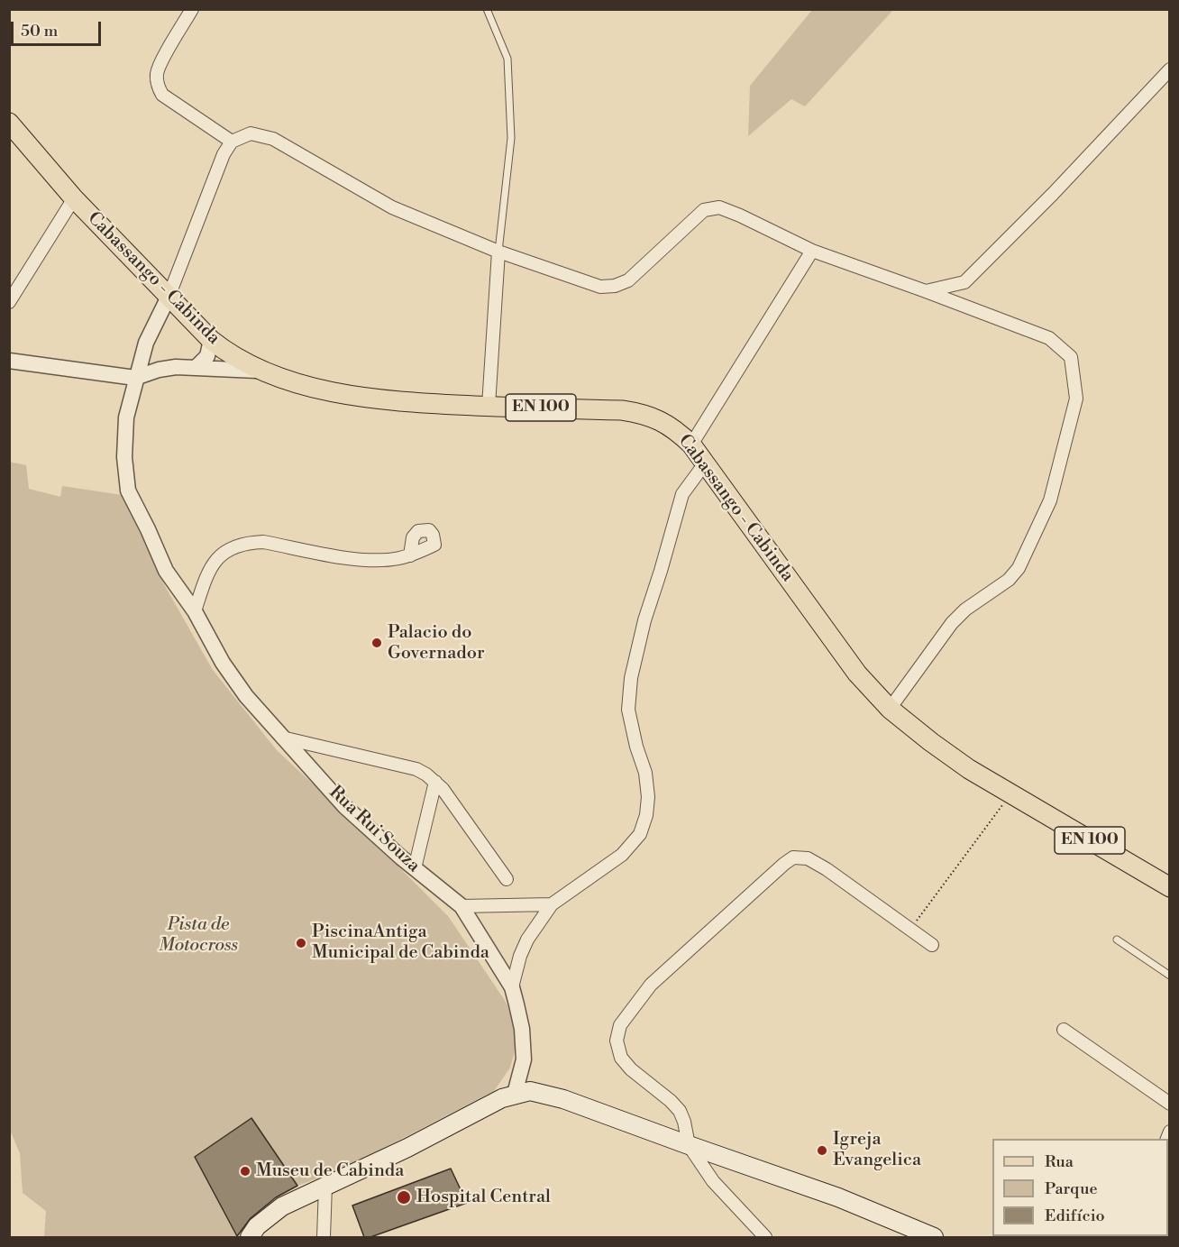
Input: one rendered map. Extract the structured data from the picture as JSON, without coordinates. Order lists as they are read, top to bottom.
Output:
{
  "streets": {
    "main road": ["Cabassango - Cabinda", "EN 100"],
    "street": ["Rua Rui Souza"]
  },
  "crossings": [
    ["Cabassango - Cabinda", "Rua Rui Souza"]
  ],
  "parks": ["Pista de Motocross"],
  "places": [
    "Palacio do Governador",
    "PiscinaAntiga Municipal de Cabinda",
    "Igreja Evangelica",
    "Museu de Cabinda",
    "Hospital Central"
  ],
  "legend": ["Rua", "Parque", "Edifício"],
  "scale_bar": "50 m"
}
